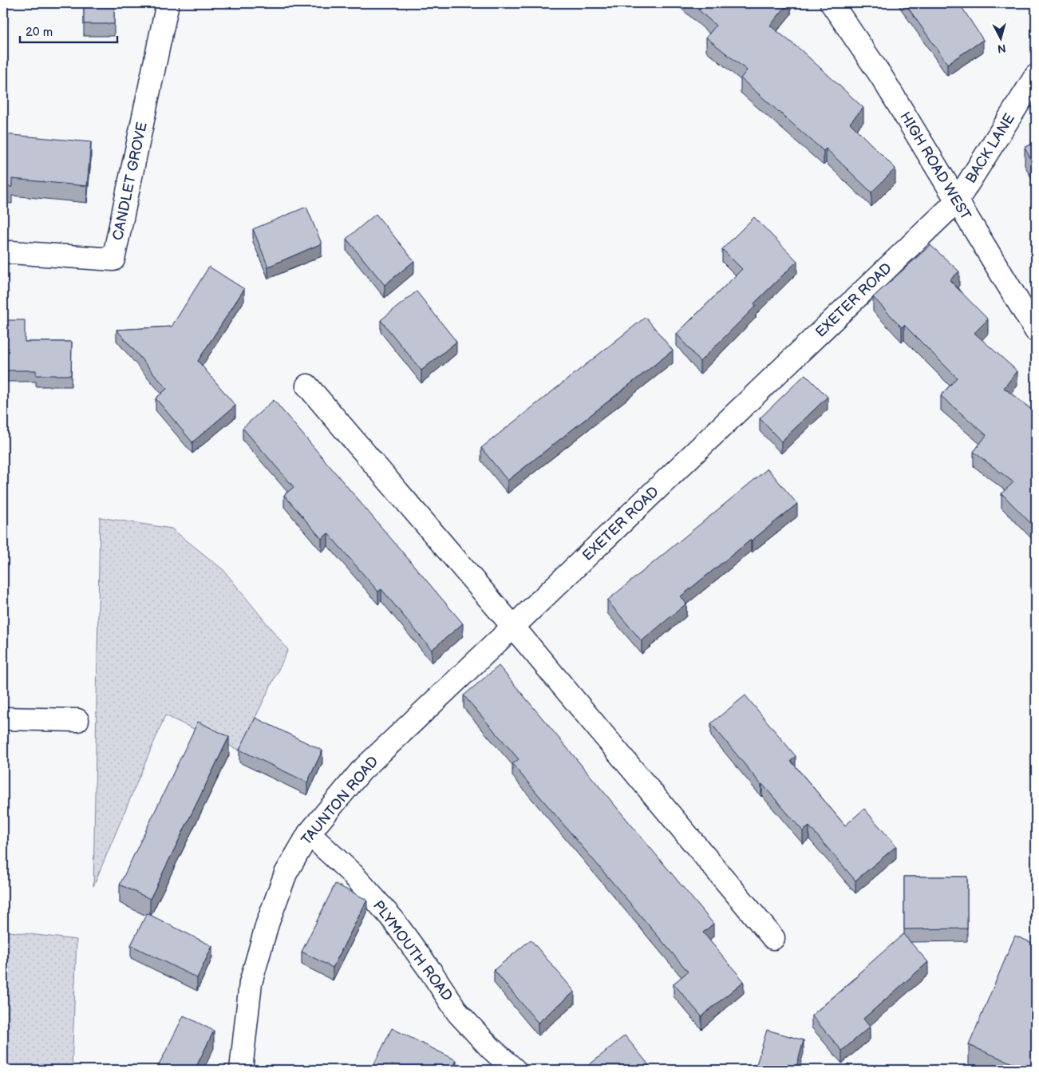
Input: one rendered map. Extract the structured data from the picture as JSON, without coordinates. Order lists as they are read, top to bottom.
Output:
{
  "streets": {
    "street": [
      "BACK LANE",
      "HIGH ROAD WEST",
      "CANDLET GROVE",
      "EXETER ROAD",
      "TAUNTON ROAD",
      "PLYMOUTH ROAD"
    ]
  },
  "crossings": [
    ["BACK LANE", "HIGH ROAD WEST"],
    ["BACK LANE", "EXETER ROAD"],
    ["HIGH ROAD WEST", "EXETER ROAD"],
    ["EXETER ROAD", "TAUNTON ROAD"],
    ["TAUNTON ROAD", "PLYMOUTH ROAD"]
  ],
  "scale_bar": "20 m",
  "north": "bottom"
}
